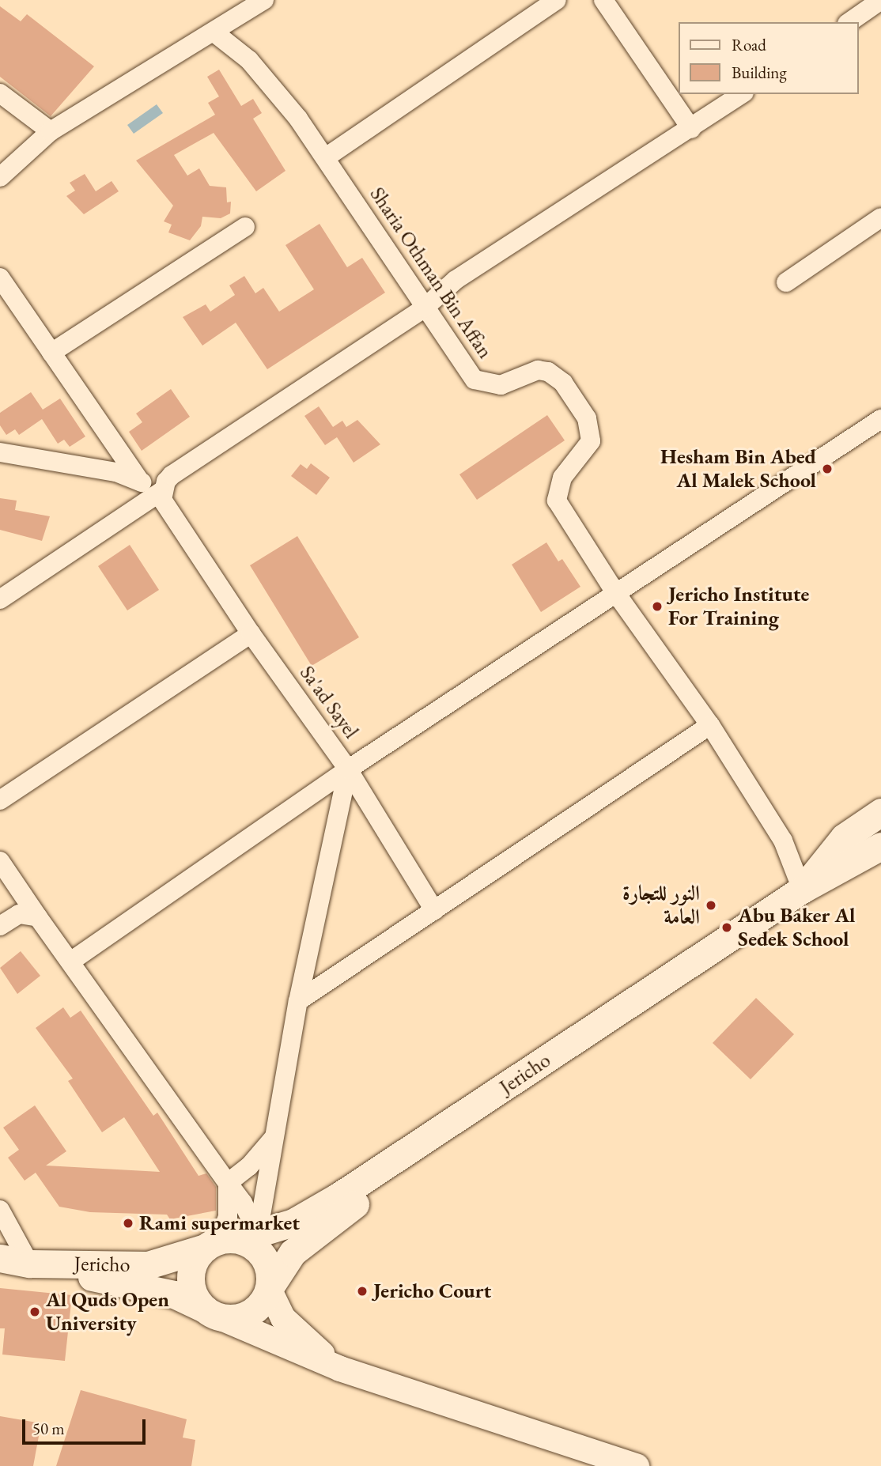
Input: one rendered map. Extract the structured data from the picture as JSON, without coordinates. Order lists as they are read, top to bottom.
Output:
{
  "streets": {
    "main road": ["Jericho"],
    "street": ["Sharia Othman Bin Affan", "Sa'ad Sayel"]
  },
  "crossings": [
    ["Sharia Othman Bin Affan", "Jericho"]
  ],
  "places": [
    "Hesham Bin Abed Al Malek School",
    "Jericho Institute For Training",
    "النور للتجارة العامة",
    "Abu Baker Al Sedek School",
    "Rami supermarket",
    "Jericho Court",
    "Al Quds Open University"
  ],
  "legend": ["Road", "Building"],
  "scale_bar": "50 m"
}
